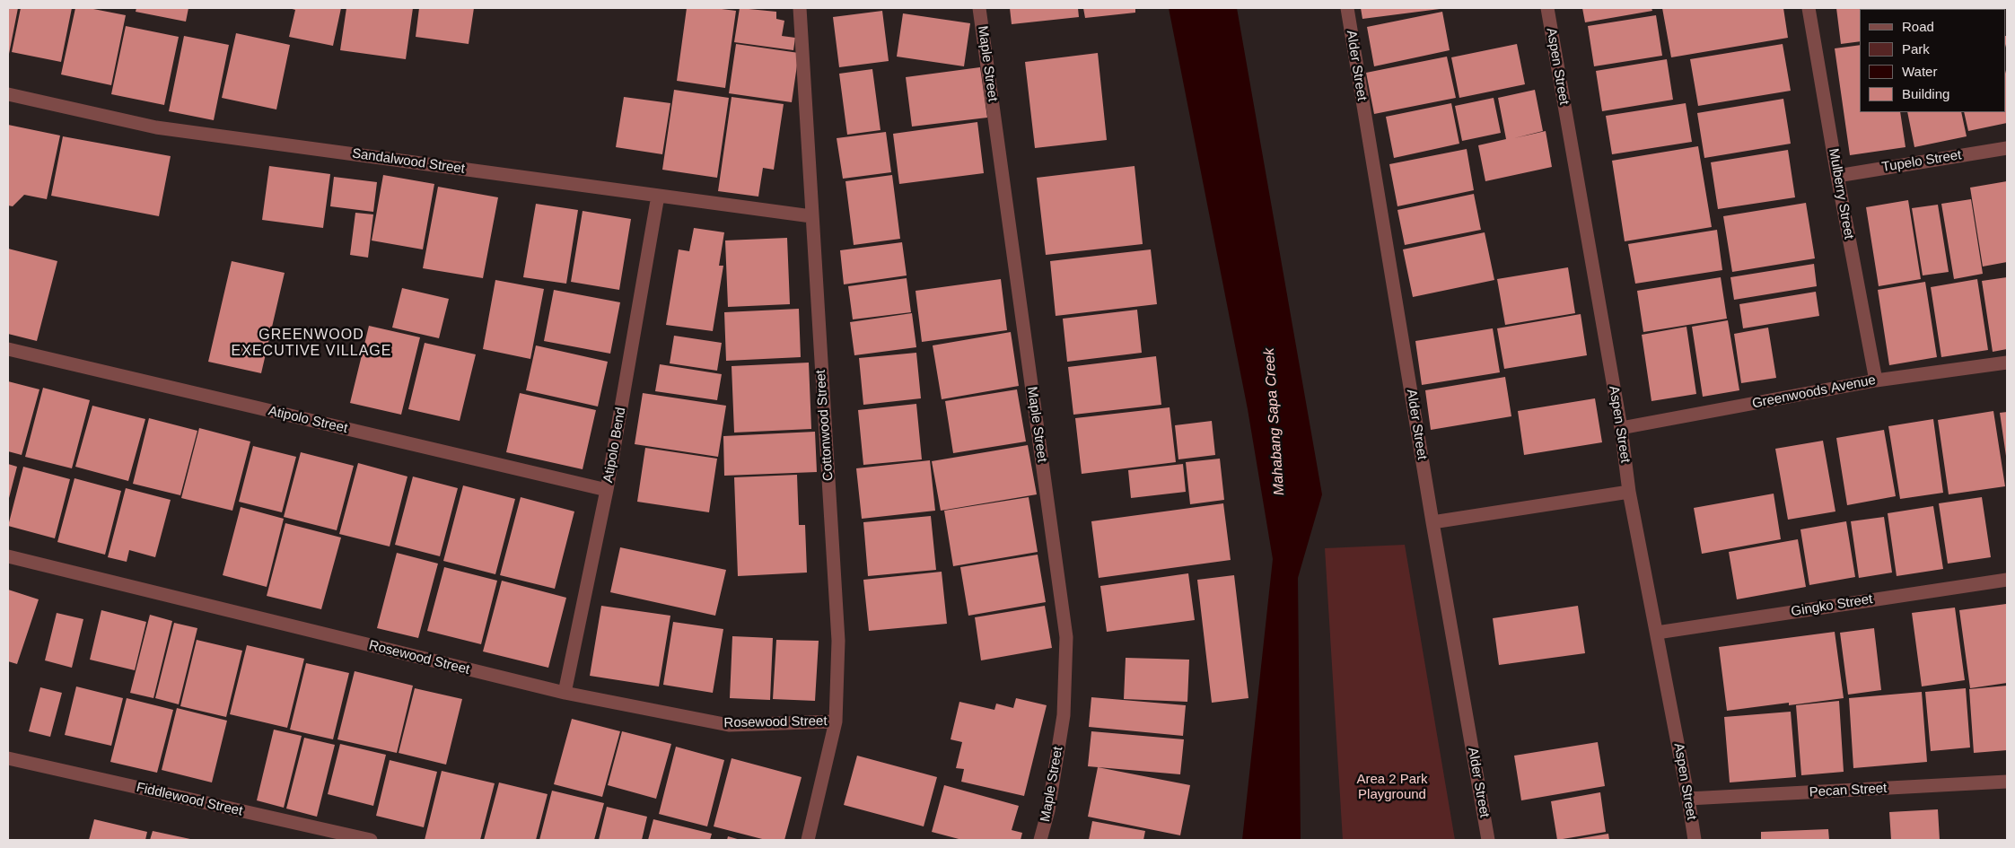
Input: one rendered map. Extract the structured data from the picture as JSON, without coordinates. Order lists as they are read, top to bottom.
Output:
{
  "streets": {
    "street": [
      "Maple Street",
      "Alder Street",
      "Aspen Street",
      "Sandalwood Street",
      "Tupelo Street",
      "Mulberry Street",
      "Greenwoods Avenue",
      "Atipolo Street",
      "Cottonwood Street",
      "Atipolo Bend",
      "Gingko Street",
      "Rosewood Street",
      "Pecan Street",
      "Fiddlewood Street"
    ]
  },
  "crossings": [
    ["Aspen Street", "Greenwoods Avenue"],
    ["Aspen Street", "Gingko Street"],
    ["Aspen Street", "Pecan Street"],
    ["Sandalwood Street", "Cottonwood Street"],
    ["Sandalwood Street", "Atipolo Bend"],
    ["Tupelo Street", "Mulberry Street"],
    ["Mulberry Street", "Greenwoods Avenue"],
    ["Atipolo Street", "Atipolo Bend"],
    ["Cottonwood Street", "Rosewood Street"],
    ["Atipolo Bend", "Rosewood Street"]
  ],
  "districts": ["GREENWOOD EXECUTIVE VILLAGE"],
  "water": ["Mahabang Sapa Creek"],
  "parks": ["Area 2 Park Playground"],
  "legend": [
    "Road",
    "Park",
    "Water",
    "Building"
  ]
}
